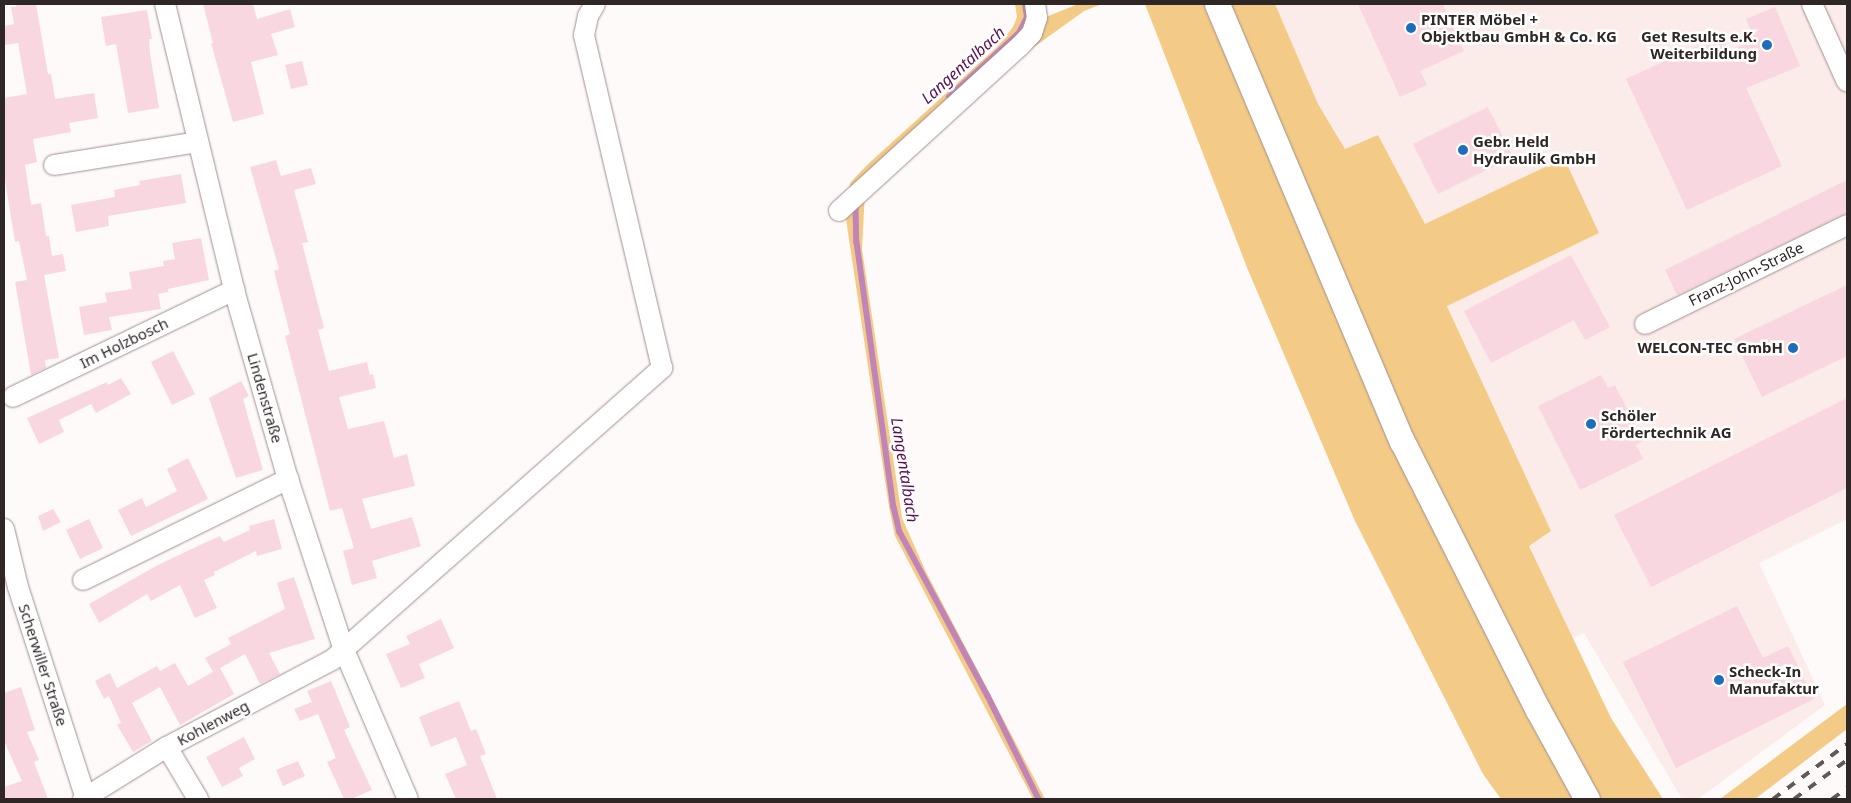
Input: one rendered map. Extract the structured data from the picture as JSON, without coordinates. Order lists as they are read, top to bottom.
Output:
{
  "streets": {
    "street": [
      "Franz-John-Straße",
      "Im Holzbosch",
      "Lindenstraße",
      "Scherwiller Straße",
      "Kohlenweg"
    ]
  },
  "crossings": [
    ["Im Holzbosch", "Lindenstraße"],
    ["Lindenstraße", "Kohlenweg"],
    ["Scherwiller Straße", "Kohlenweg"]
  ],
  "water": ["Langentalbach"],
  "places": [
    "PINTER Möbel + Objektbau GmbH & Co. KG",
    "Get Results e.K. Weiterbildung",
    "Gebr. Held Hydraulik GmbH",
    "WELCON-TEC GmbH",
    "Schöler Fördertechnik AG",
    "Scheck-In Manufaktur"
  ]
}
